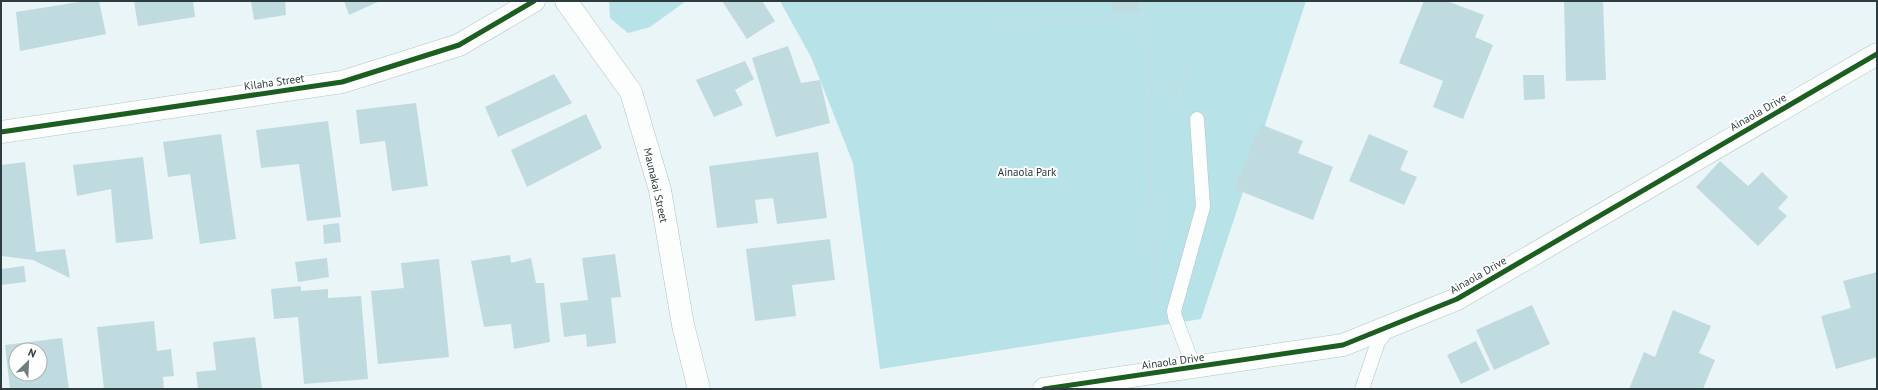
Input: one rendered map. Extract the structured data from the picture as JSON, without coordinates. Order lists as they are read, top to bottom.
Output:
{
  "streets": {
    "street": ["Kilaha Street", "Ainaola Drive", "Maunakai Street"]
  },
  "parks": ["Ainaola Park"],
  "north": "top right"
}
